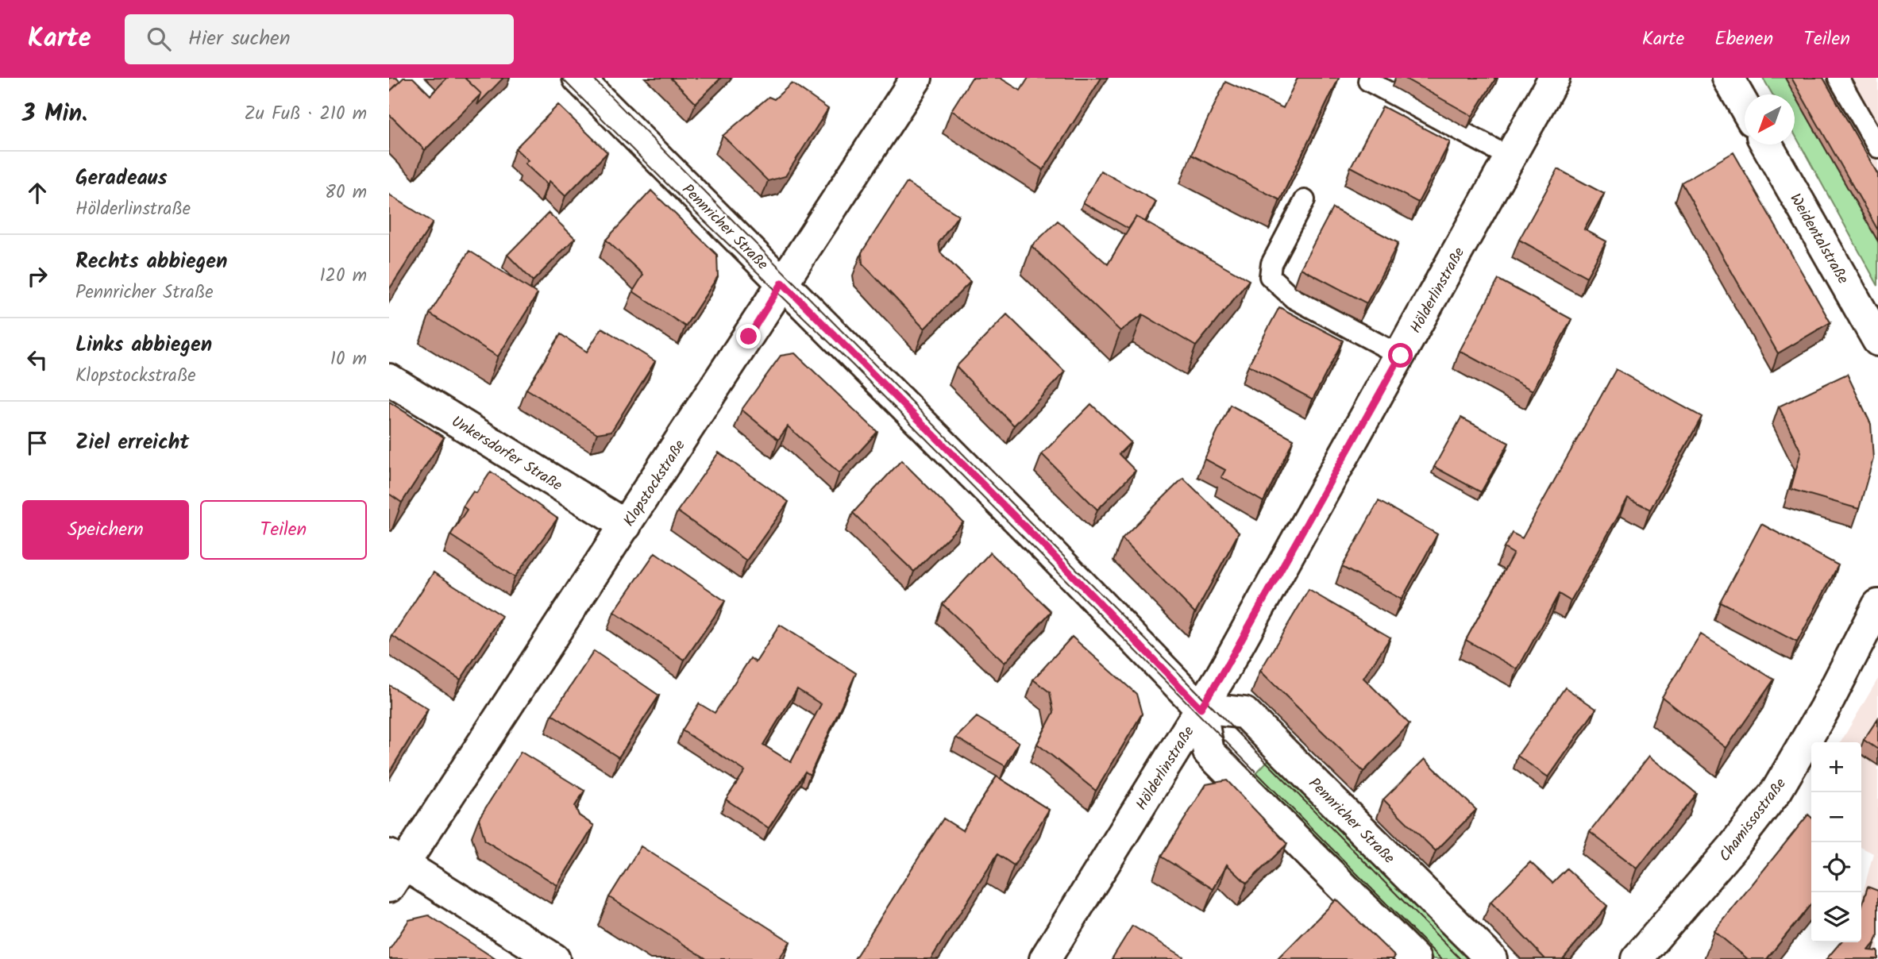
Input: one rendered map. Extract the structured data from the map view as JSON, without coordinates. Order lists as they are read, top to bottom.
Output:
{
  "streets": {
    "street": [
      "Pennricher Straße",
      "Weidentalstraße",
      "Hölderlinstraße",
      "Unkersdorfer Straße",
      "Klopstockstraße",
      "Chamissostraße"
    ]
  },
  "crossings": [
    ["Pennricher Straße", "Hölderlinstraße"],
    ["Pennricher Straße", "Klopstockstraße"],
    ["Unkersdorfer Straße", "Klopstockstraße"]
  ],
  "north": "bottom left",
  "page": {
    "header": "Karte",
    "search": "Hier suchen",
    "nav": ["Karte", "Ebenen", "Teilen"],
    "heading": ["3 Min.", "Zu Fuß · 210 m"],
    "list": [
      ["Geradeaus", "Hölderlinstraße", "80 m"],
      ["Rechts abbiegen", "Pennricher Straße", "120 m"],
      ["Links abbiegen", "Klopstockstraße", "10 m"],
      "Ziel erreicht"
    ],
    "buttons": ["Speichern", "Teilen"],
    "map_buttons": ["+", "−"]
  }
}
